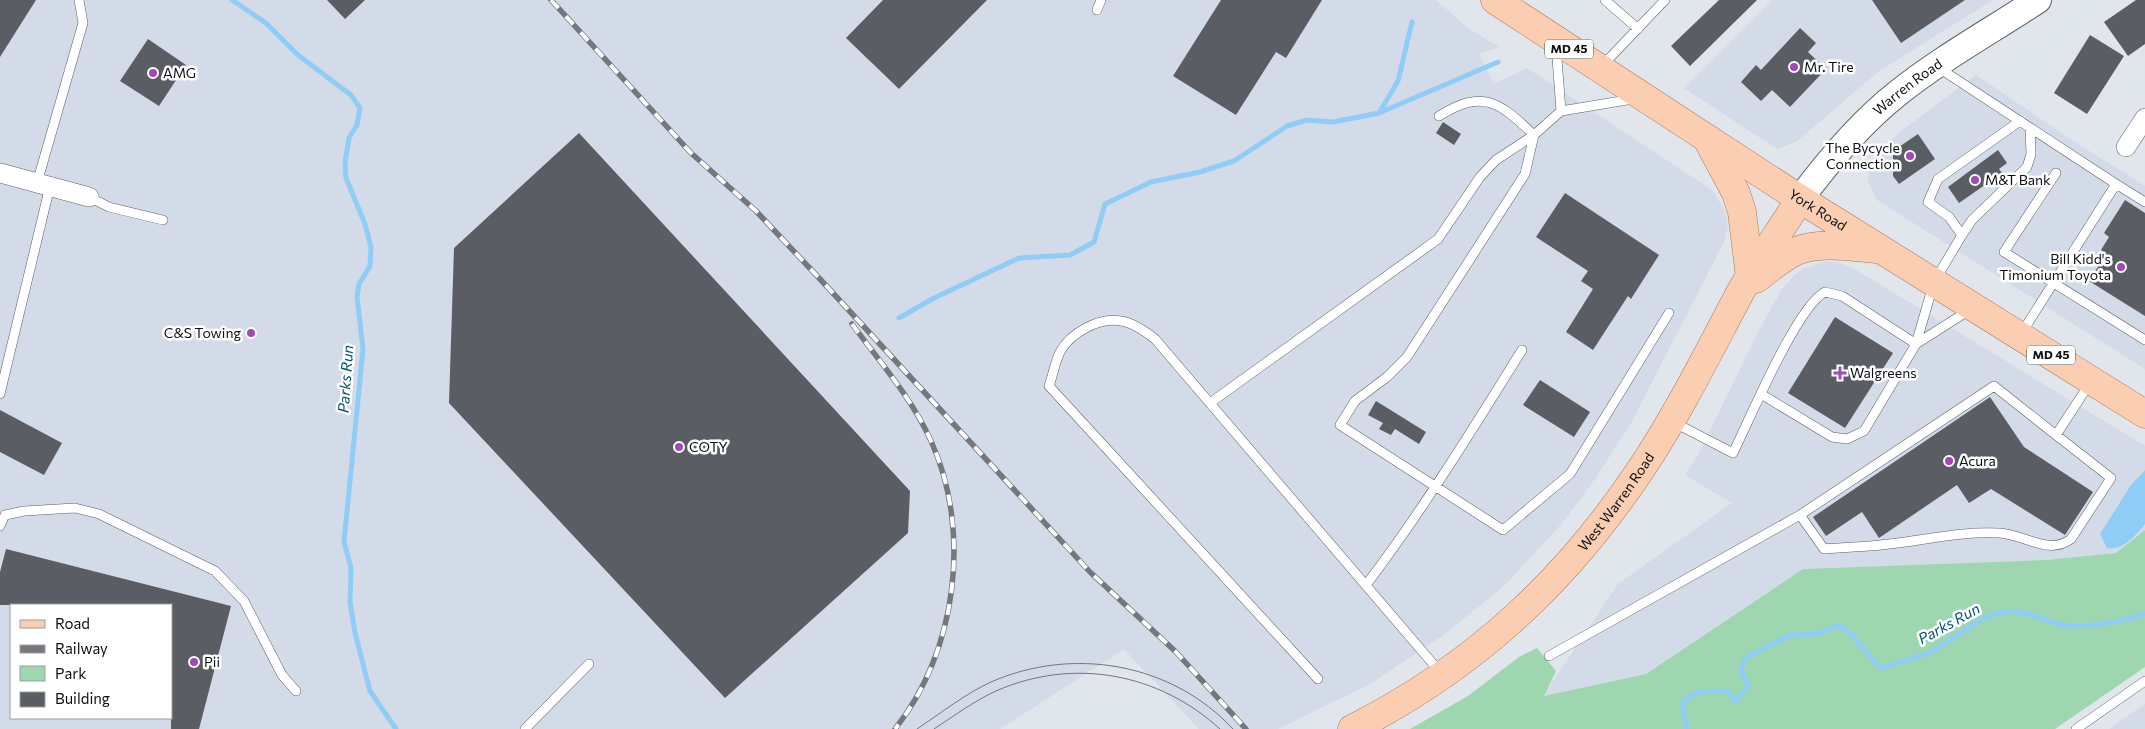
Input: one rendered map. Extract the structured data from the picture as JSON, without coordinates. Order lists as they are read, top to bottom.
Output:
{
  "streets": {
    "main road": ["MD 45", "York Road", "West Warren Road"],
    "street": ["Warren Road"]
  },
  "crossings": [
    ["Warren Road", "York Road"],
    ["Warren Road", "West Warren Road"],
    ["York Road", "West Warren Road"]
  ],
  "water": ["Parks Run"],
  "places": {
    "other": [
      "Mr. Tire",
      "AMG",
      "The Bycycle Connection",
      "M&T Bank",
      "Bill Kidd's Timonium Toyota",
      "C&S Towing",
      "COTY",
      "Acura",
      "Pii"
    ],
    "health": ["Walgreens"]
  },
  "legend": [
    "Road",
    "Railway",
    "Park",
    "Building"
  ]
}
